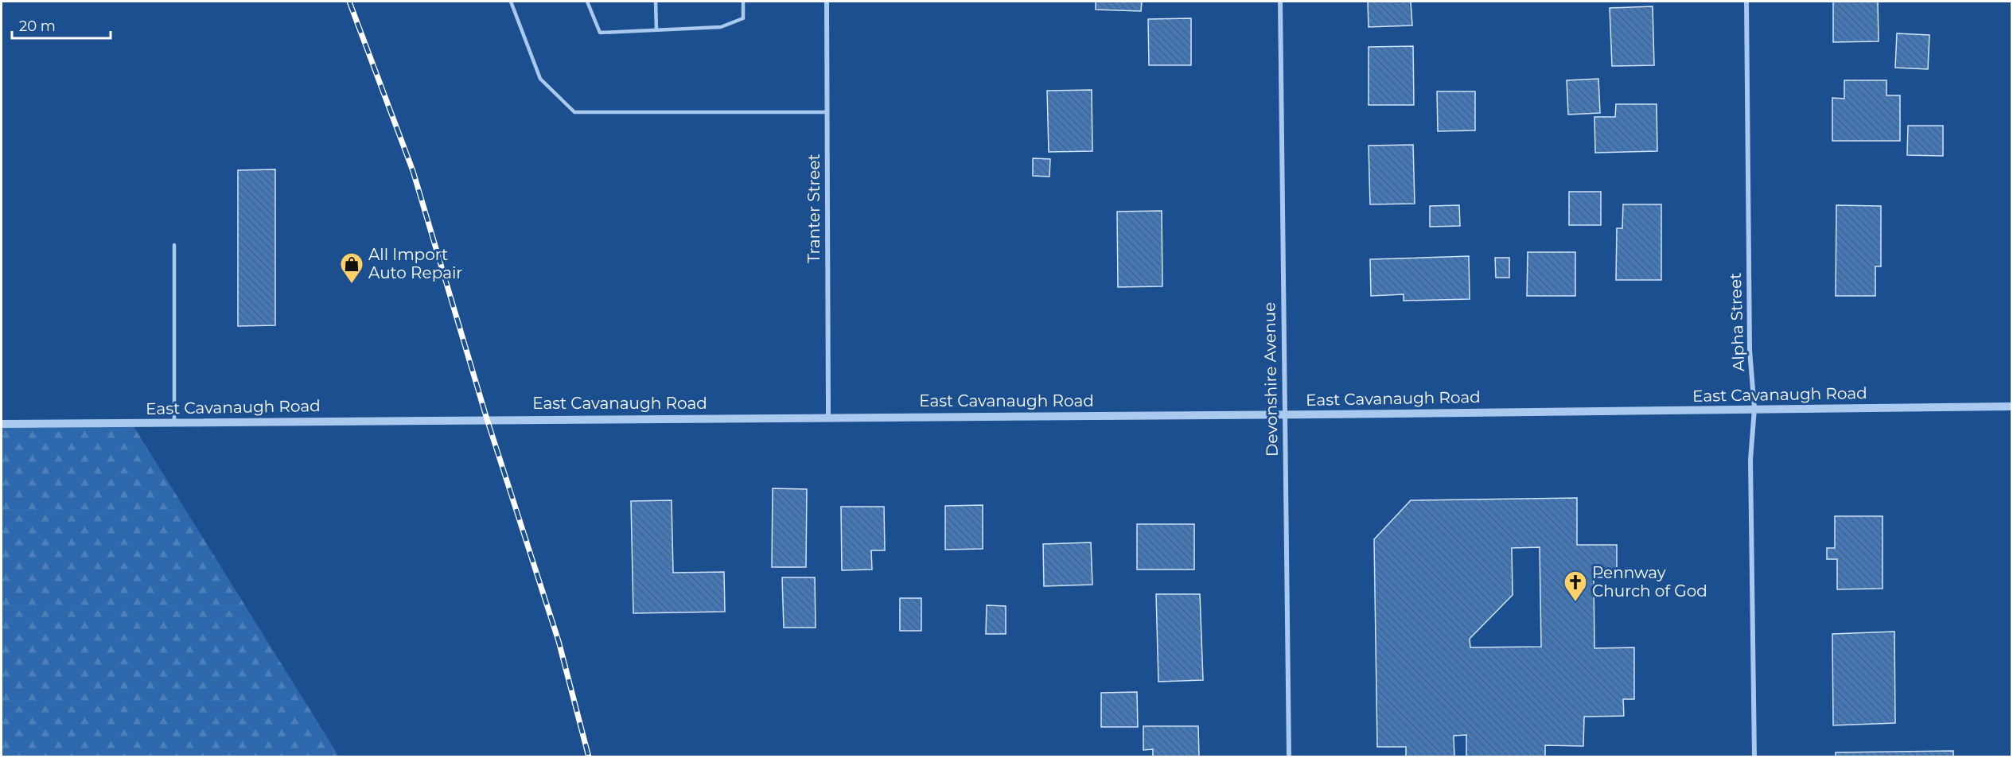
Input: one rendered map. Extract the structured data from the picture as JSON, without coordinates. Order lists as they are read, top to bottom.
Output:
{
  "streets": {
    "street": [
      "Tranter Street",
      "Alpha Street",
      "Devonshire Avenue",
      "East Cavanaugh Road"
    ]
  },
  "crossings": [
    ["Tranter Street", "East Cavanaugh Road"],
    ["Alpha Street", "East Cavanaugh Road"],
    ["Devonshire Avenue", "East Cavanaugh Road"]
  ],
  "places": {
    "shop": ["All Import Auto Repair"],
    "church": ["Pennway Church of God"]
  },
  "scale_bar": "20 m"
}
